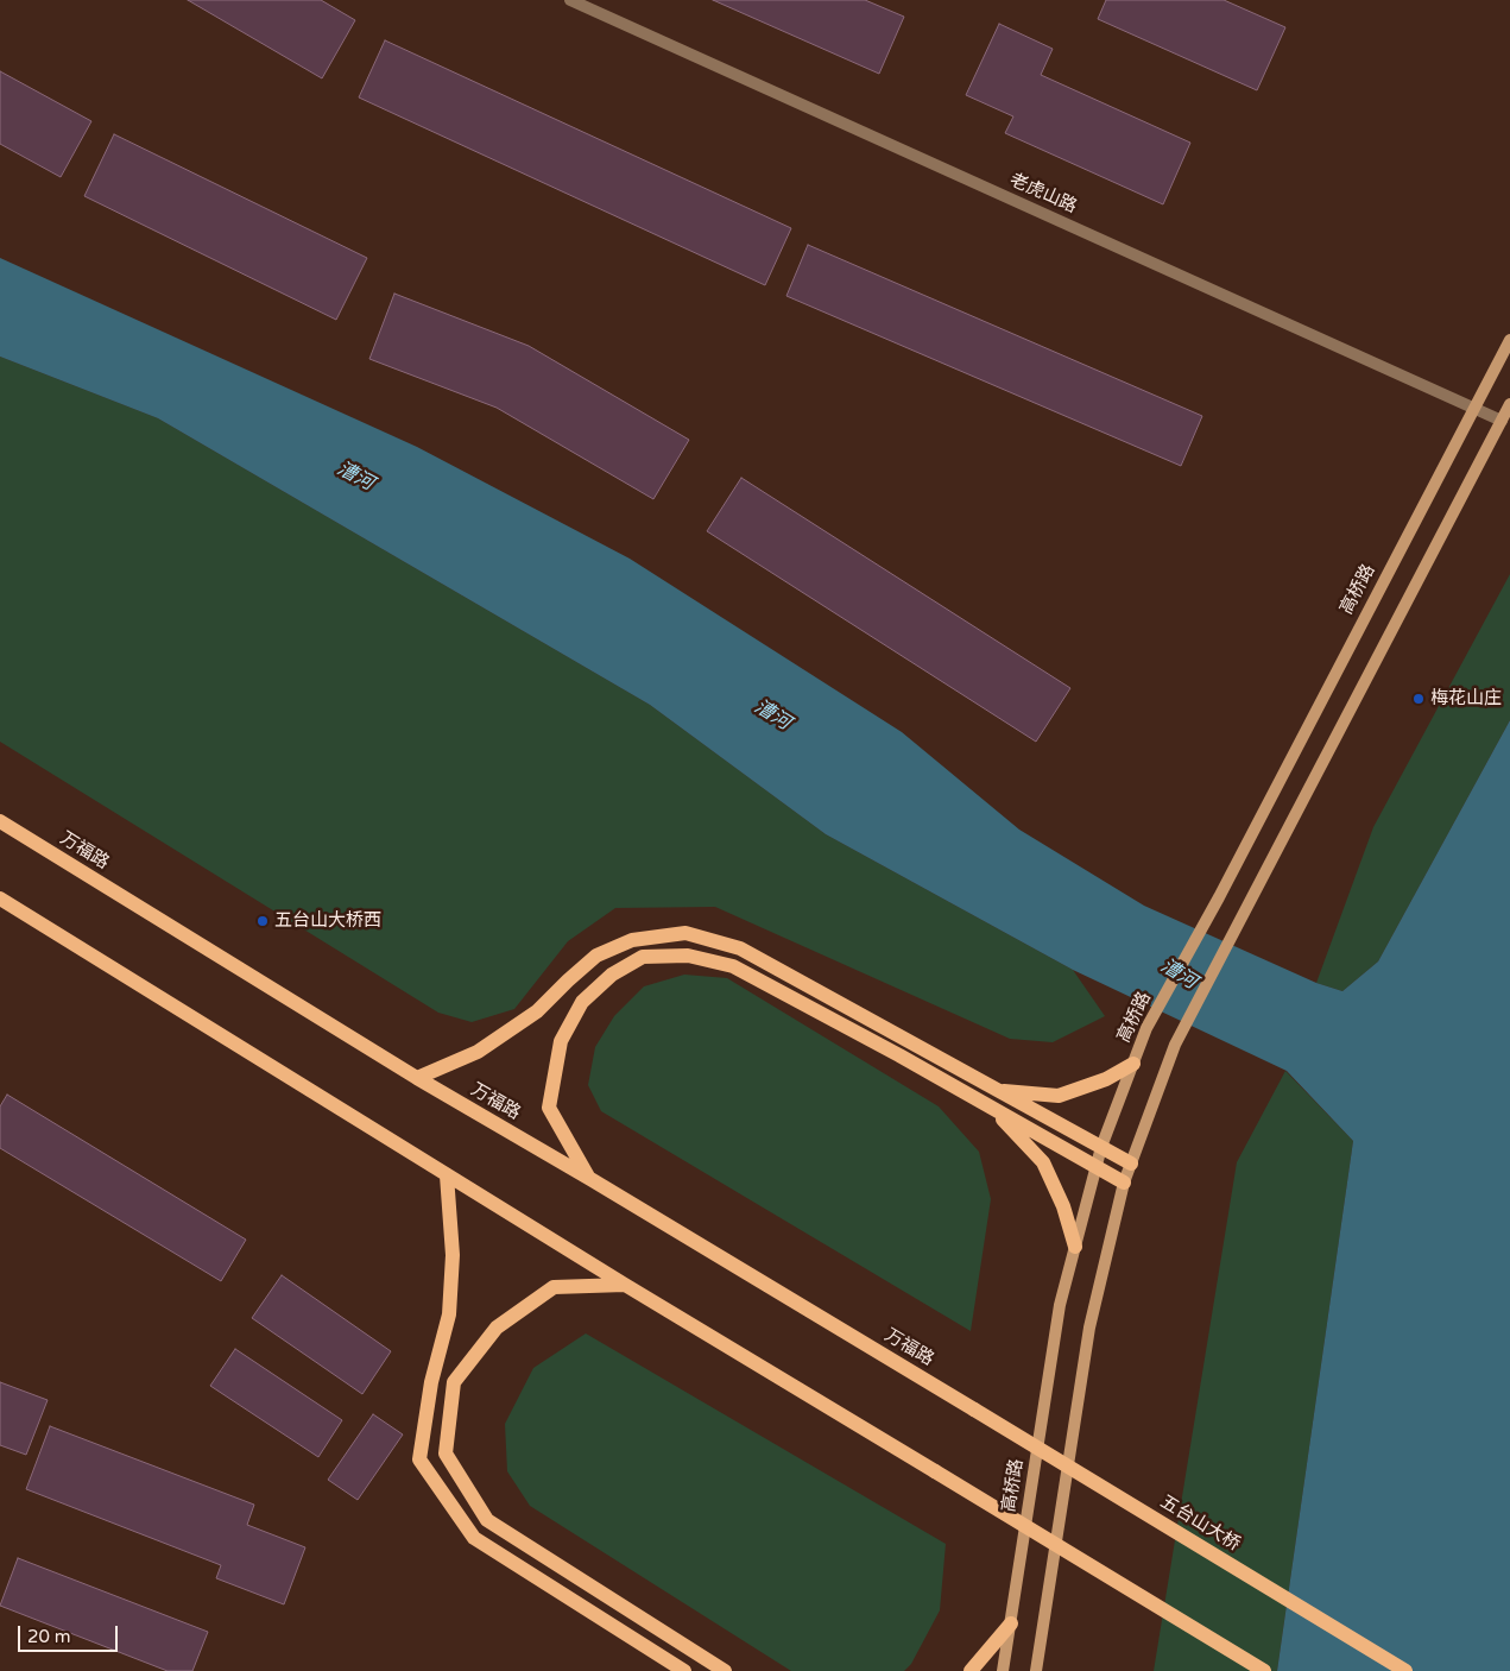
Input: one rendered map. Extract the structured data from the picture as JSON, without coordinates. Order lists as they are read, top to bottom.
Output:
{
  "streets": {
    "main road": ["高桥路", "万福路", "五台山大桥"],
    "street": ["老虎山路"]
  },
  "crossings": [
    ["老虎山路", "高桥路"],
    ["万福路", "五台山大桥"]
  ],
  "water": ["漕河"],
  "places": ["梅花山庄", "五台山大桥西"],
  "scale_bar": "20 m"
}
